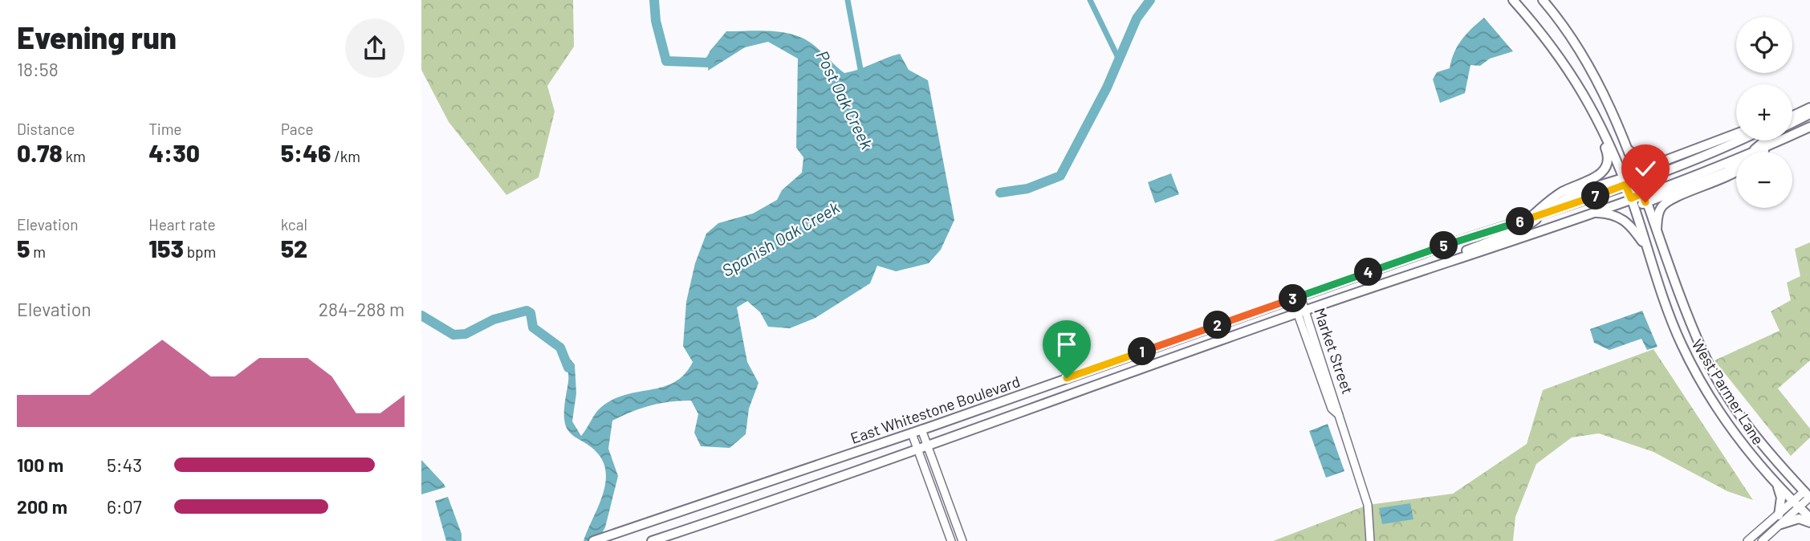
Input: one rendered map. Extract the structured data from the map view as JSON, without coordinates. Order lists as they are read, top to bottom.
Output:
{
  "streets": {
    "main road": ["West Parmer Lane", "East Whitestone Boulevard"],
    "street": ["Market Street"]
  },
  "crossings": [
    ["Market Street", "East Whitestone Boulevard"],
    ["West Parmer Lane", "East Whitestone Boulevard"]
  ],
  "water": ["Post Oak Creek", "Spanish Oak Creek"],
  "page": {
    "heading": ["Evening run", "18:58"],
    "map_buttons": ["+", "−"],
    "stats": [
      ["Distance", "0.78 km"],
      ["Time", "4:30"],
      ["Pace", "5:46 /km"],
      ["Elevation", "5 m"],
      ["Heart rate", "153 bpm"],
      ["kcal", "52"]
    ],
    "pins": [
      "7",
      "6",
      "5",
      "4",
      "3",
      "2",
      "1"
    ],
    "chart": ["Elevation", "284–288 m"],
    "list": [
      {
        "name": "100 m",
        "note": "5:43"
      },
      {
        "name": "200 m",
        "note": "6:07"
      }
    ]
  }
}
